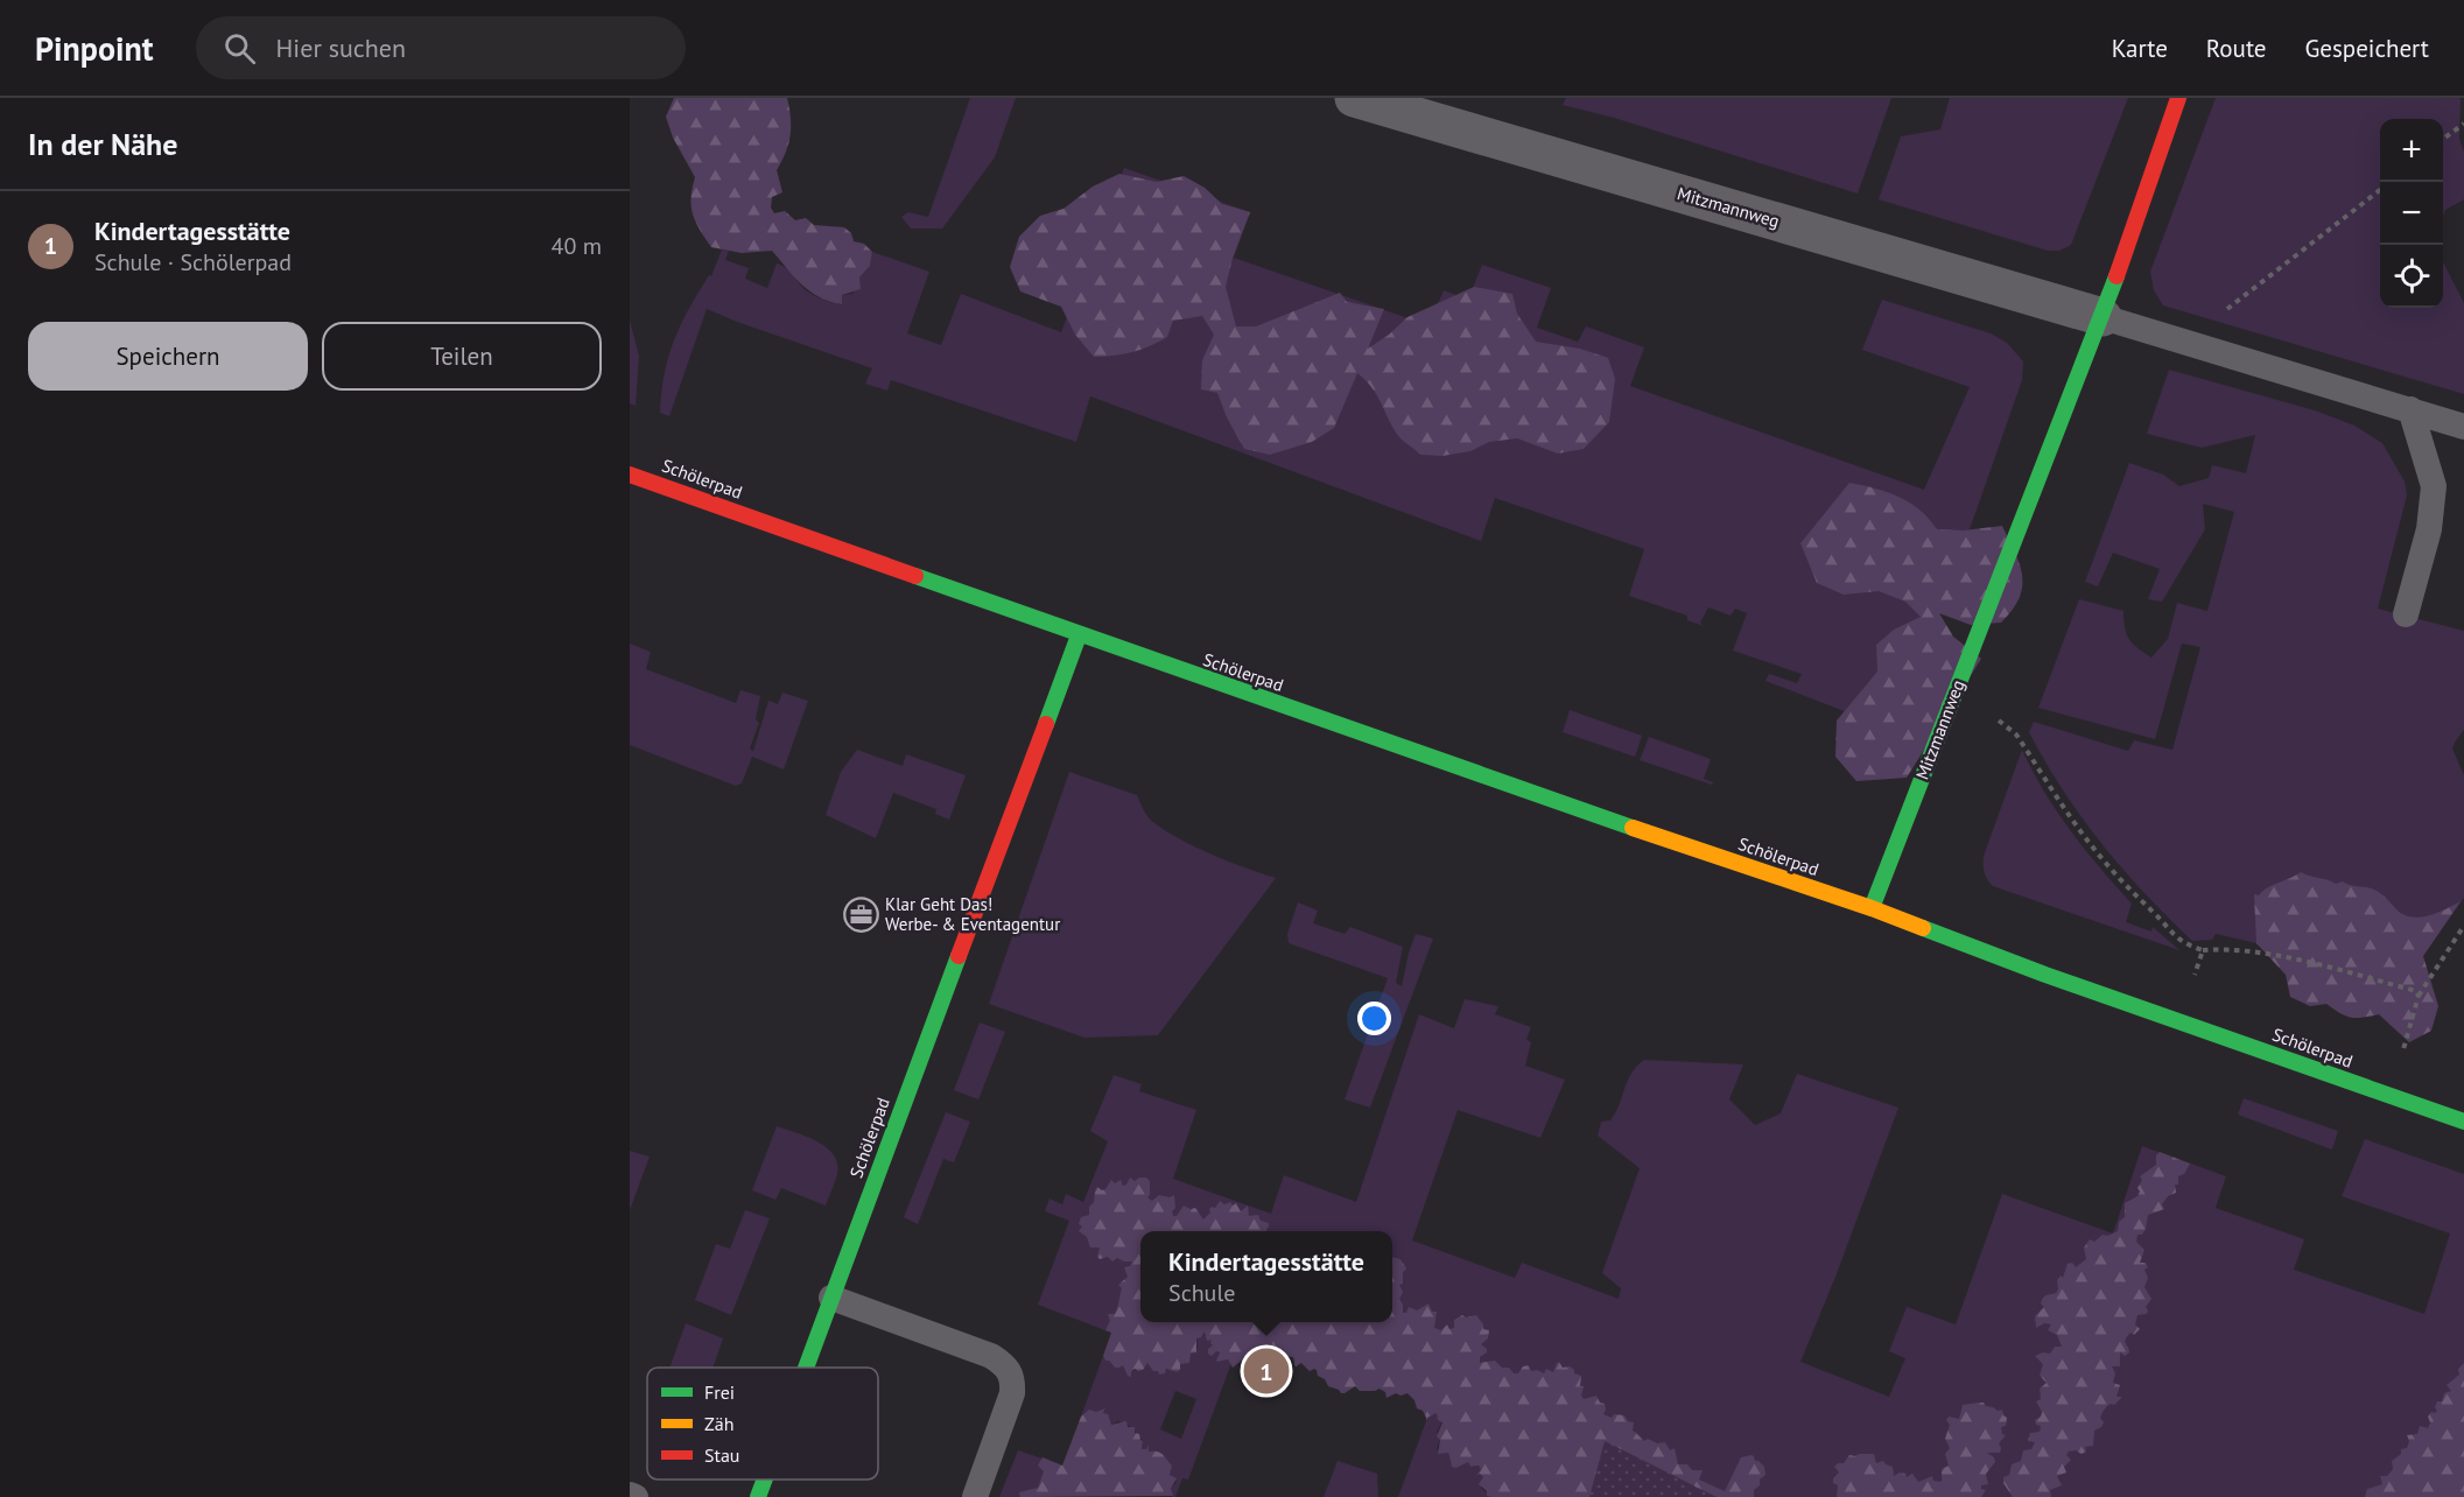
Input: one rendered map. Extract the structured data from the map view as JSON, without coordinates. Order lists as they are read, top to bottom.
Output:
{
  "streets": {
    "street": ["Mitzmannweg", "Schölerpad"]
  },
  "crossings": [
    ["Mitzmannweg", "Schölerpad"]
  ],
  "places": {
    "office": ["Klar Geht Das! Werbe- & Eventagentur"]
  },
  "legend": ["Frei", "Zäh", "Stau"],
  "page": {
    "header": "Pinpoint",
    "search": "Hier suchen",
    "nav": ["Karte", "Route", "Gespeichert"],
    "heading": "In der Nähe",
    "map_buttons": ["+", "−"],
    "list": [
      {
        "mark": "1",
        "name": "Kindertagesstätte",
        "note": "Schule · Schölerpad",
        "value": "40 m"
      }
    ],
    "buttons": ["Speichern", "Teilen"],
    "popup": ["Kindertagesstätte", "Schule"],
    "pins": "1"
  }
}
